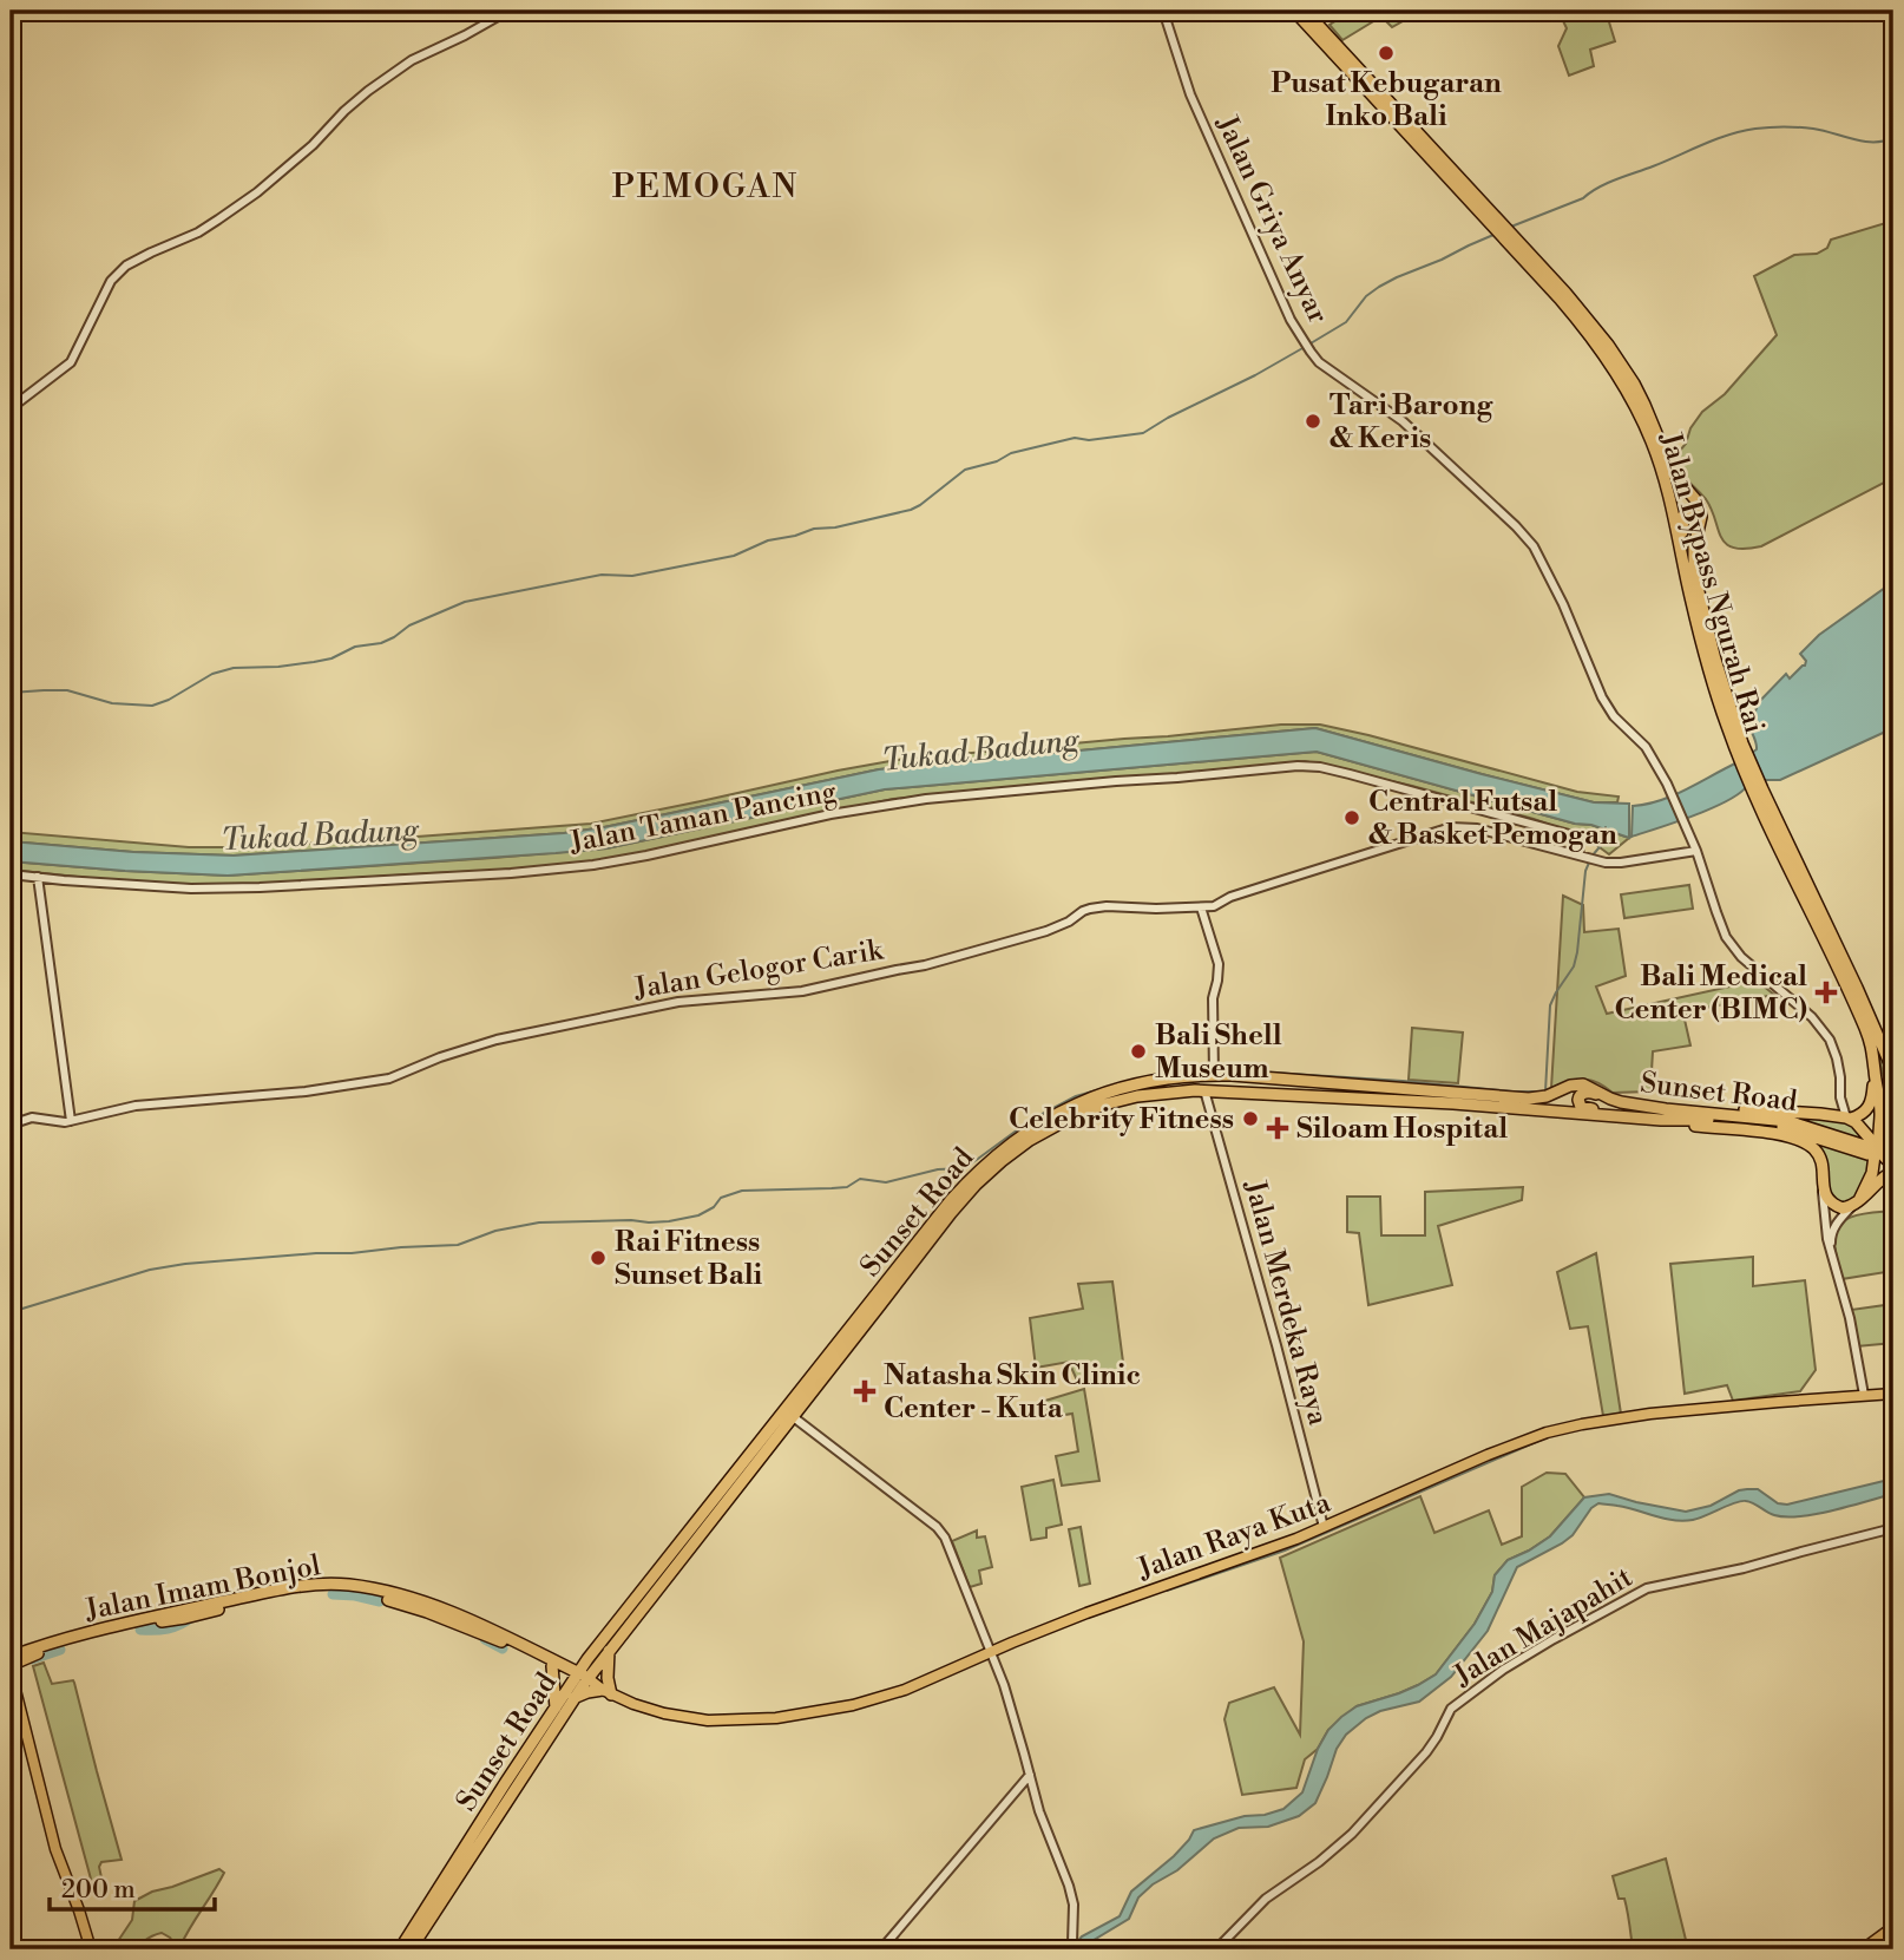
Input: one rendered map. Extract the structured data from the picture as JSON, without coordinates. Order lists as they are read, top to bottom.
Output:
{
  "streets": {
    "highway": ["Jalan Bypass Ngurah Rai", "Sunset Road", "Jalan Imam Bonjol"],
    "main road": ["Jalan Raya Kuta"],
    "street": [
      "Jalan Griya Anyar",
      "Jalan Taman Pancing",
      "Jalan Gelogor Carik",
      "Jalan Merdeka Raya",
      "Jalan Majapahit"
    ]
  },
  "crossings": [
    ["Jalan Griya Anyar", "Jalan Gelogor Carik"],
    ["Jalan Taman Pancing", "Jalan Gelogor Carik"],
    ["Sunset Road", "Jalan Merdeka Raya"],
    ["Sunset Road", "Jalan Raya Kuta"],
    ["Sunset Road", "Jalan Imam Bonjol"],
    ["Jalan Merdeka Raya", "Jalan Raya Kuta"],
    ["Jalan Raya Kuta", "Jalan Imam Bonjol"]
  ],
  "districts": ["PEMOGAN"],
  "water": ["Tukad Badung"],
  "places": {
    "other": [
      "Pusat Kebugaran Inko Bali",
      "Tari Barong & Keris",
      "Central Futsal & Basket Pemogan",
      "Bali Shell Museum",
      "Celebrity Fitness",
      "Rai Fitness Sunset Bali"
    ],
    "health": ["Bali Medical Center (BIMC)", "Siloam Hospital", "Natasha Skin Clinic Center - Kuta"]
  },
  "scale_bar": "200 m"
}
